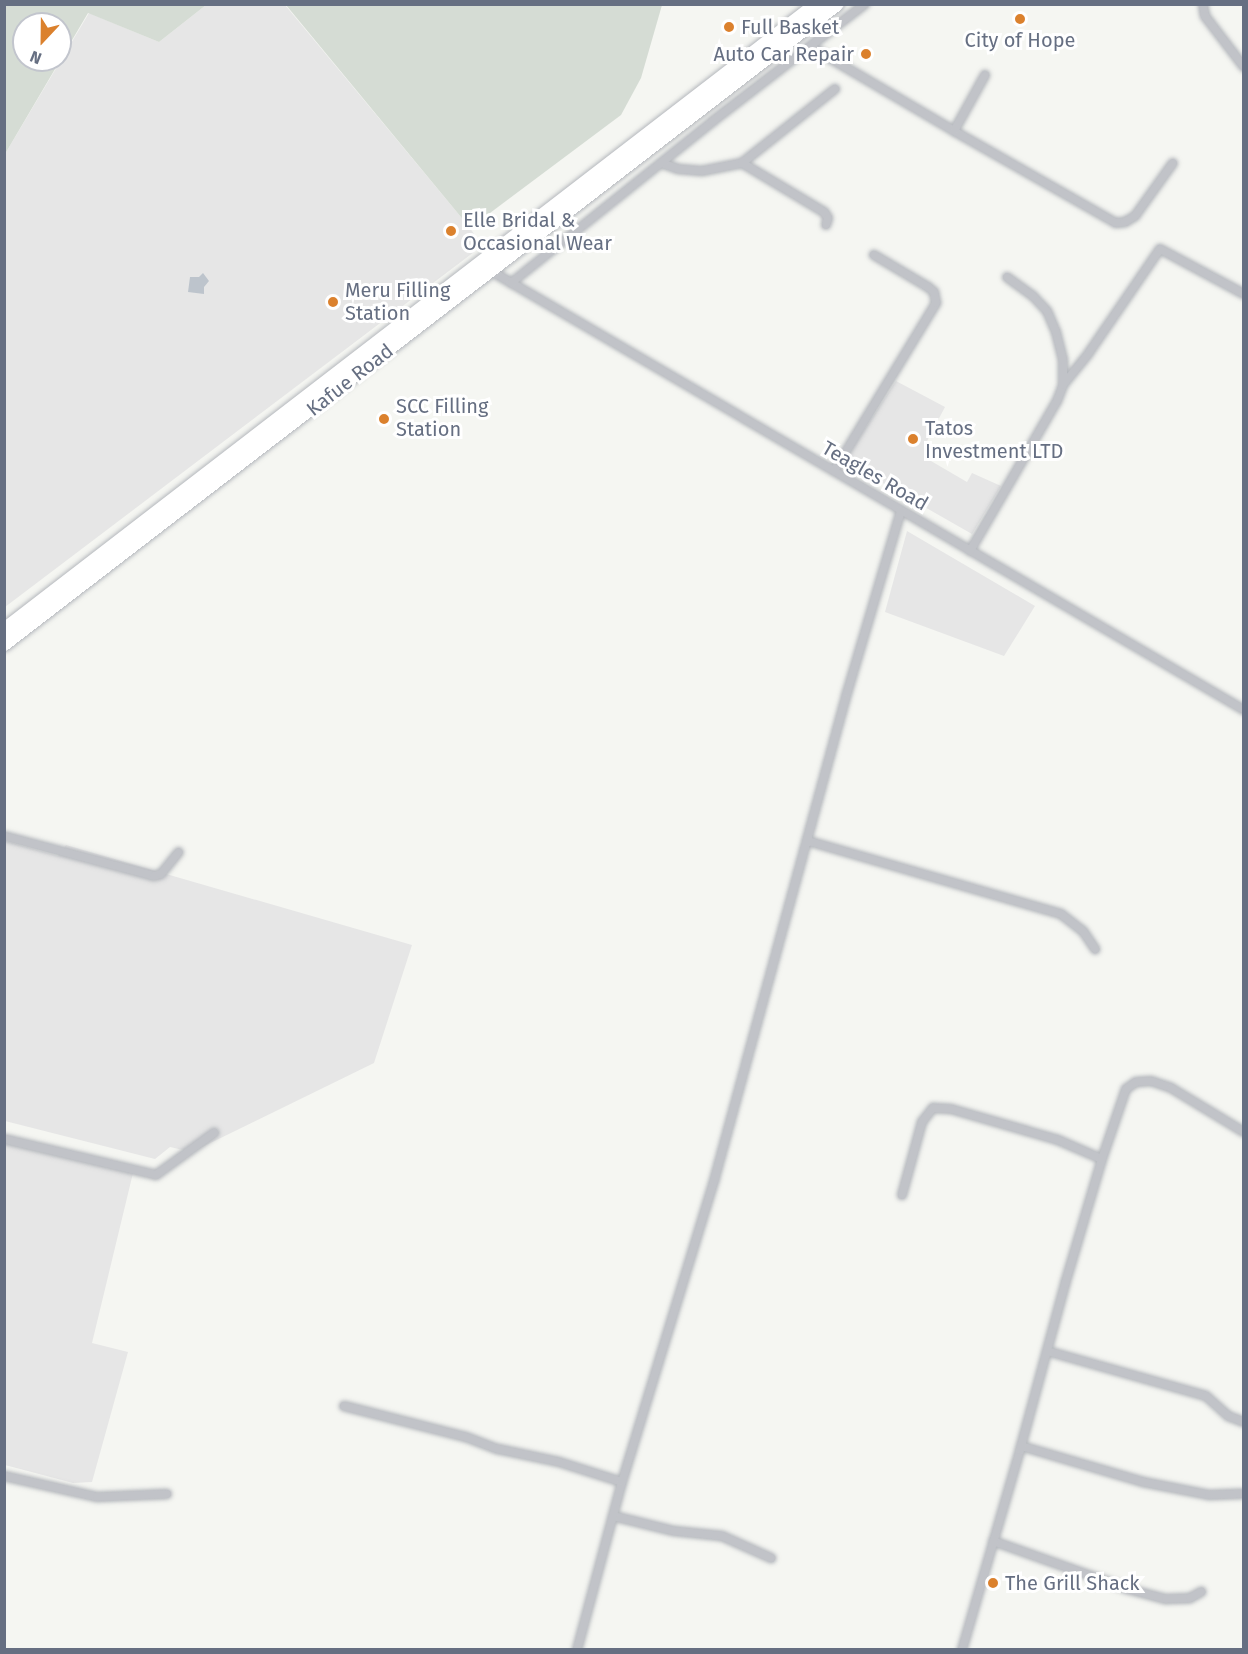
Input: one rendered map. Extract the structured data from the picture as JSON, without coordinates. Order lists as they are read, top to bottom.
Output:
{
  "streets": {
    "main road": ["Kafue Road"],
    "street": ["Teagles Road"]
  },
  "crossings": [
    ["Kafue Road", "Teagles Road"]
  ],
  "places": [
    "City of Hope",
    "Full Basket",
    "Auto Car Repair",
    "Elle Bridal & Occasional Wear",
    "Meru Filling Station",
    "SCC Filling Station",
    "Tatos Investment LTD",
    "The Grill Shack"
  ],
  "north": "bottom"
}
